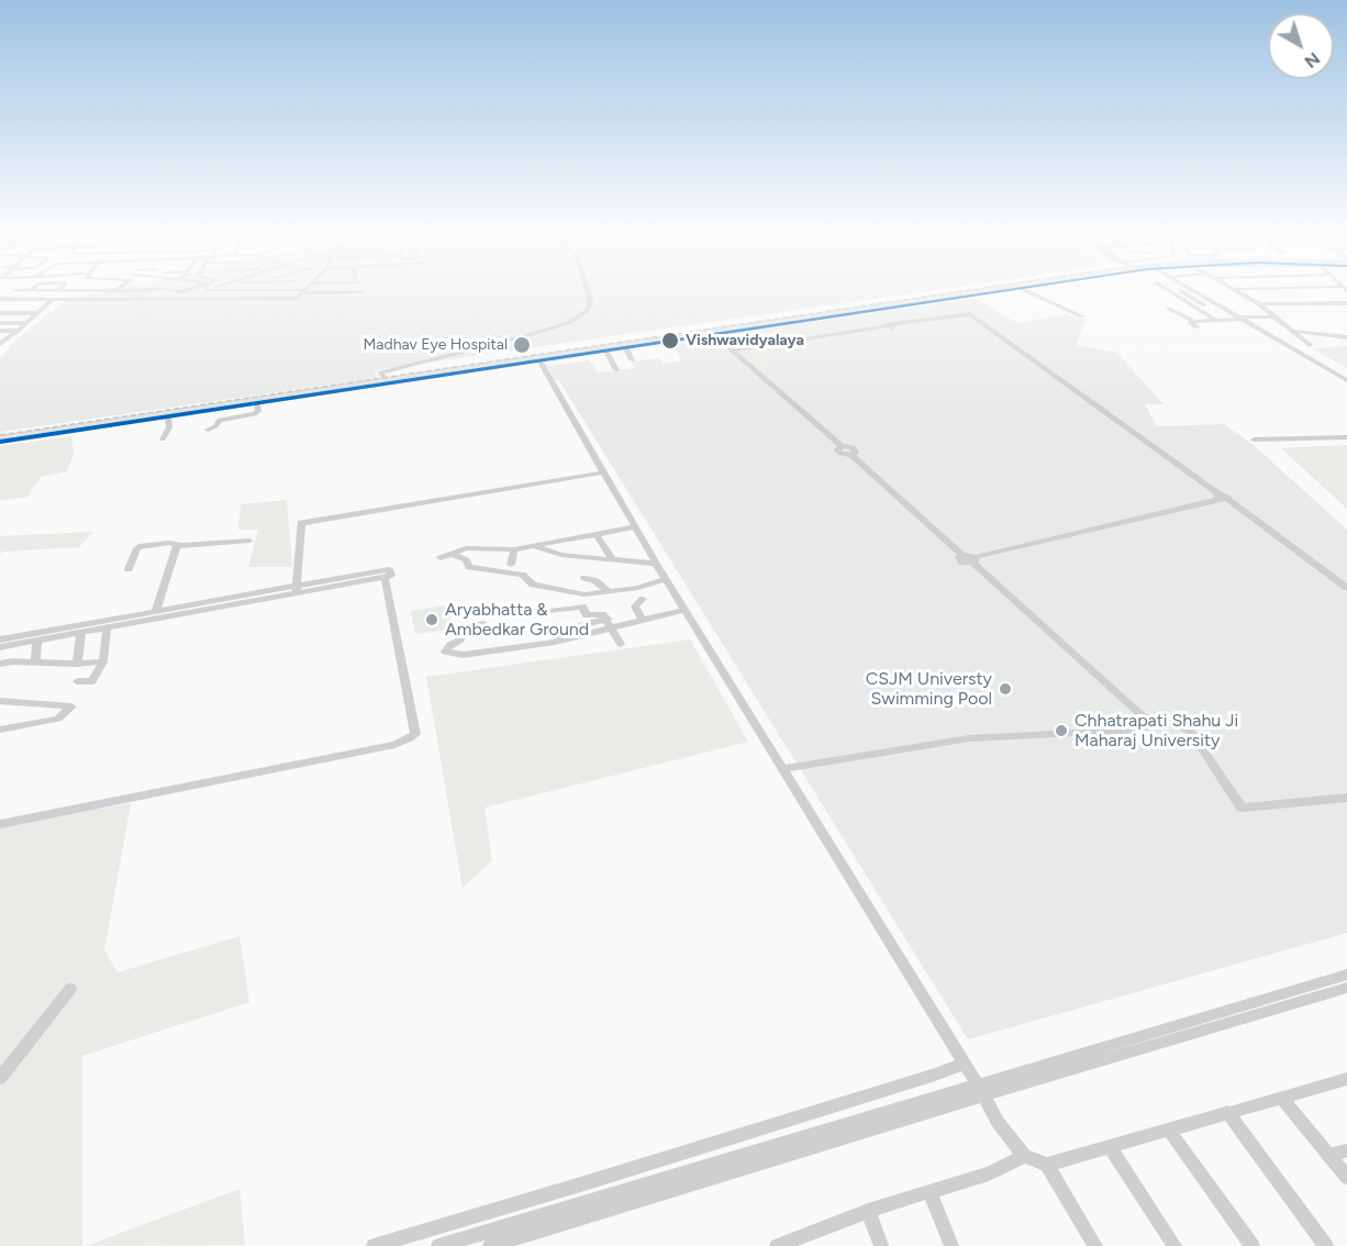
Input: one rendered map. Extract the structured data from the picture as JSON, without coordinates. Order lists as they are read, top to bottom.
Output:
{
  "places": [
    "Vishwavidyalaya",
    "Madhav Eye Hospital",
    "Aryabhatta & Ambedkar Ground",
    "CSJM Universty Swimming Pool",
    "Chhatrapati Shahu Ji Maharaj University"
  ],
  "north": "bottom right"
}
